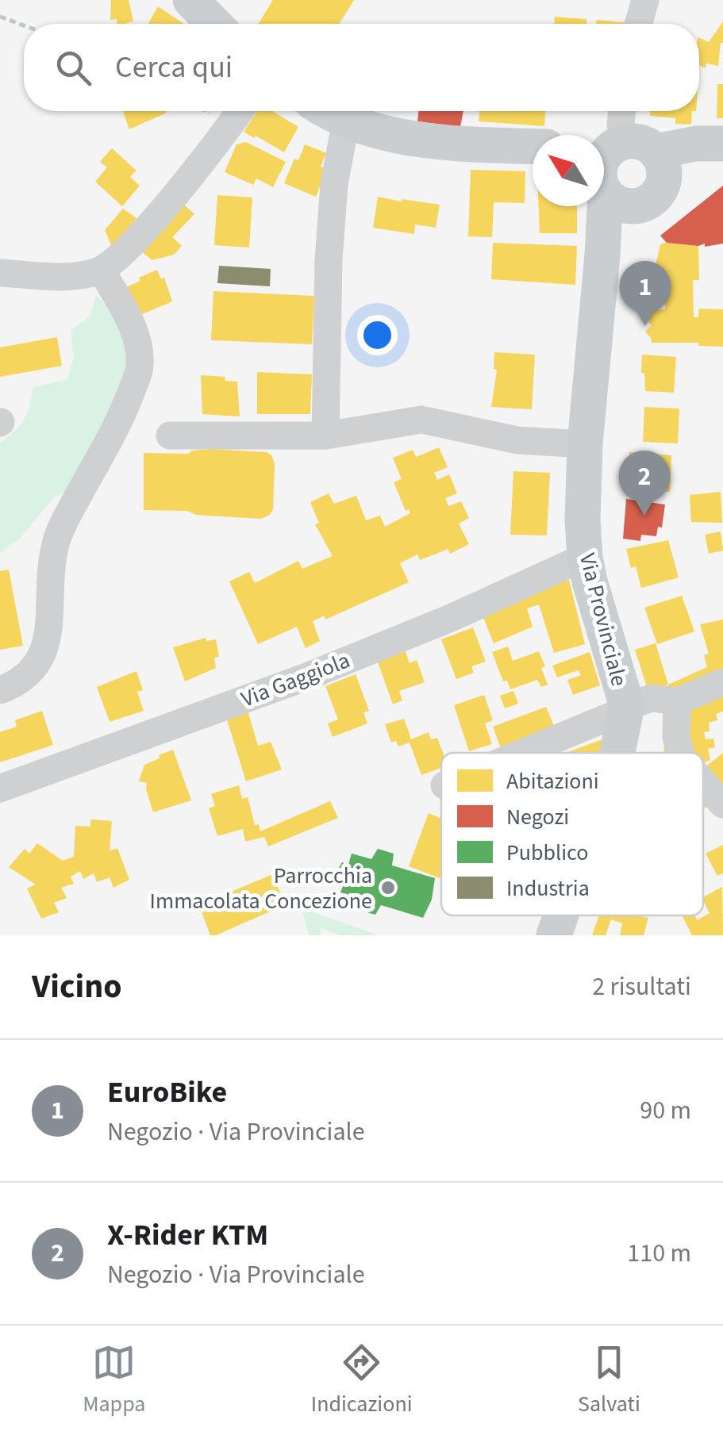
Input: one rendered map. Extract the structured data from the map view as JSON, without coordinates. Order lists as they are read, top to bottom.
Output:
{
  "streets": {
    "main road": ["Via Provinciale"],
    "street": ["Via Gaggiola"]
  },
  "crossings": [
    ["Via Provinciale", "Via Gaggiola"]
  ],
  "places": ["Parrocchia Immacolata Concezione"],
  "legend": [
    "Abitazioni",
    "Negozi",
    "Pubblico",
    "Industria"
  ],
  "north": "top left",
  "page": {
    "search": "Cerca qui",
    "pins": ["1", "2"],
    "heading": ["Vicino", "2 risultati"],
    "list": [
      {
        "mark": "1",
        "name": "EuroBike",
        "note": "Negozio · Via Provinciale",
        "value": "90 m"
      },
      {
        "mark": "2",
        "name": "X-Rider KTM",
        "note": "Negozio · Via Provinciale",
        "value": "110 m"
      }
    ],
    "nav": ["Mappa", "Indicazioni", "Salvati"]
  }
}
